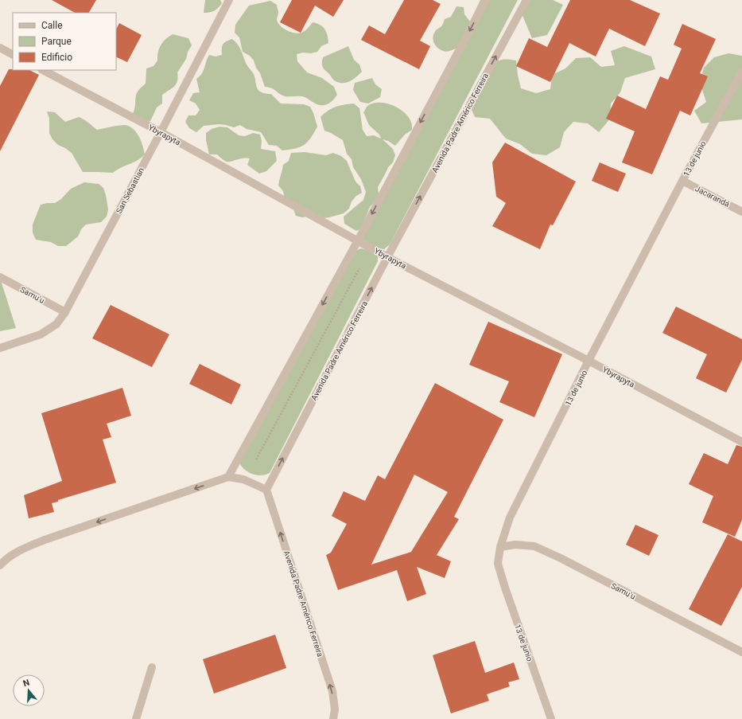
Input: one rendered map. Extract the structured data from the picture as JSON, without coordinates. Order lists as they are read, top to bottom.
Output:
{
  "streets": {
    "street": [
      "Avenida Padre Américo Ferreira",
      "Ybyrapyta",
      "13 de junio",
      "San Sebastian",
      "Jacarandá",
      "Samu'u"
    ]
  },
  "crossings": [
    ["Avenida Padre Américo Ferreira", "Ybyrapyta"],
    ["Ybyrapyta", "13 de junio"],
    ["Ybyrapyta", "San Sebastian"],
    ["13 de junio", "Jacarandá"],
    ["13 de junio", "Samu'u"],
    ["San Sebastian", "Samu'u"]
  ],
  "legend": ["Calle", "Parque", "Edificio"],
  "north": "top"
}
